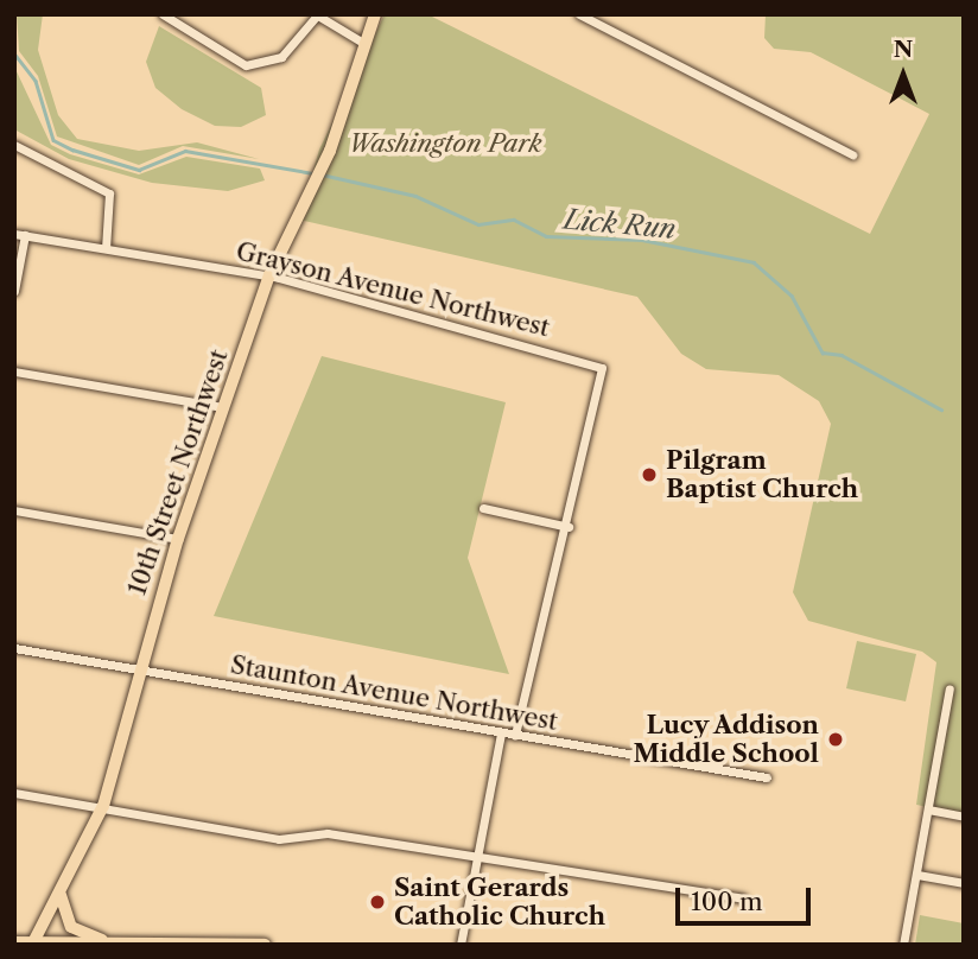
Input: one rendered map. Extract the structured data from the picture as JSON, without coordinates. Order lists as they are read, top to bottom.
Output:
{
  "streets": {
    "main road": ["10th Street Northwest"],
    "street": ["Grayson Avenue Northwest", "Staunton Avenue Northwest"]
  },
  "crossings": [
    ["Grayson Avenue Northwest", "10th Street Northwest"],
    ["Grayson Avenue Northwest", "Staunton Avenue Northwest"],
    ["10th Street Northwest", "Staunton Avenue Northwest"]
  ],
  "water": ["Lick Run"],
  "parks": ["Washington Park"],
  "places": ["Pilgram Baptist Church", "Lucy Addison Middle School", "Saint Gerards Catholic Church"],
  "scale_bar": "100 m",
  "north": "top"
}
